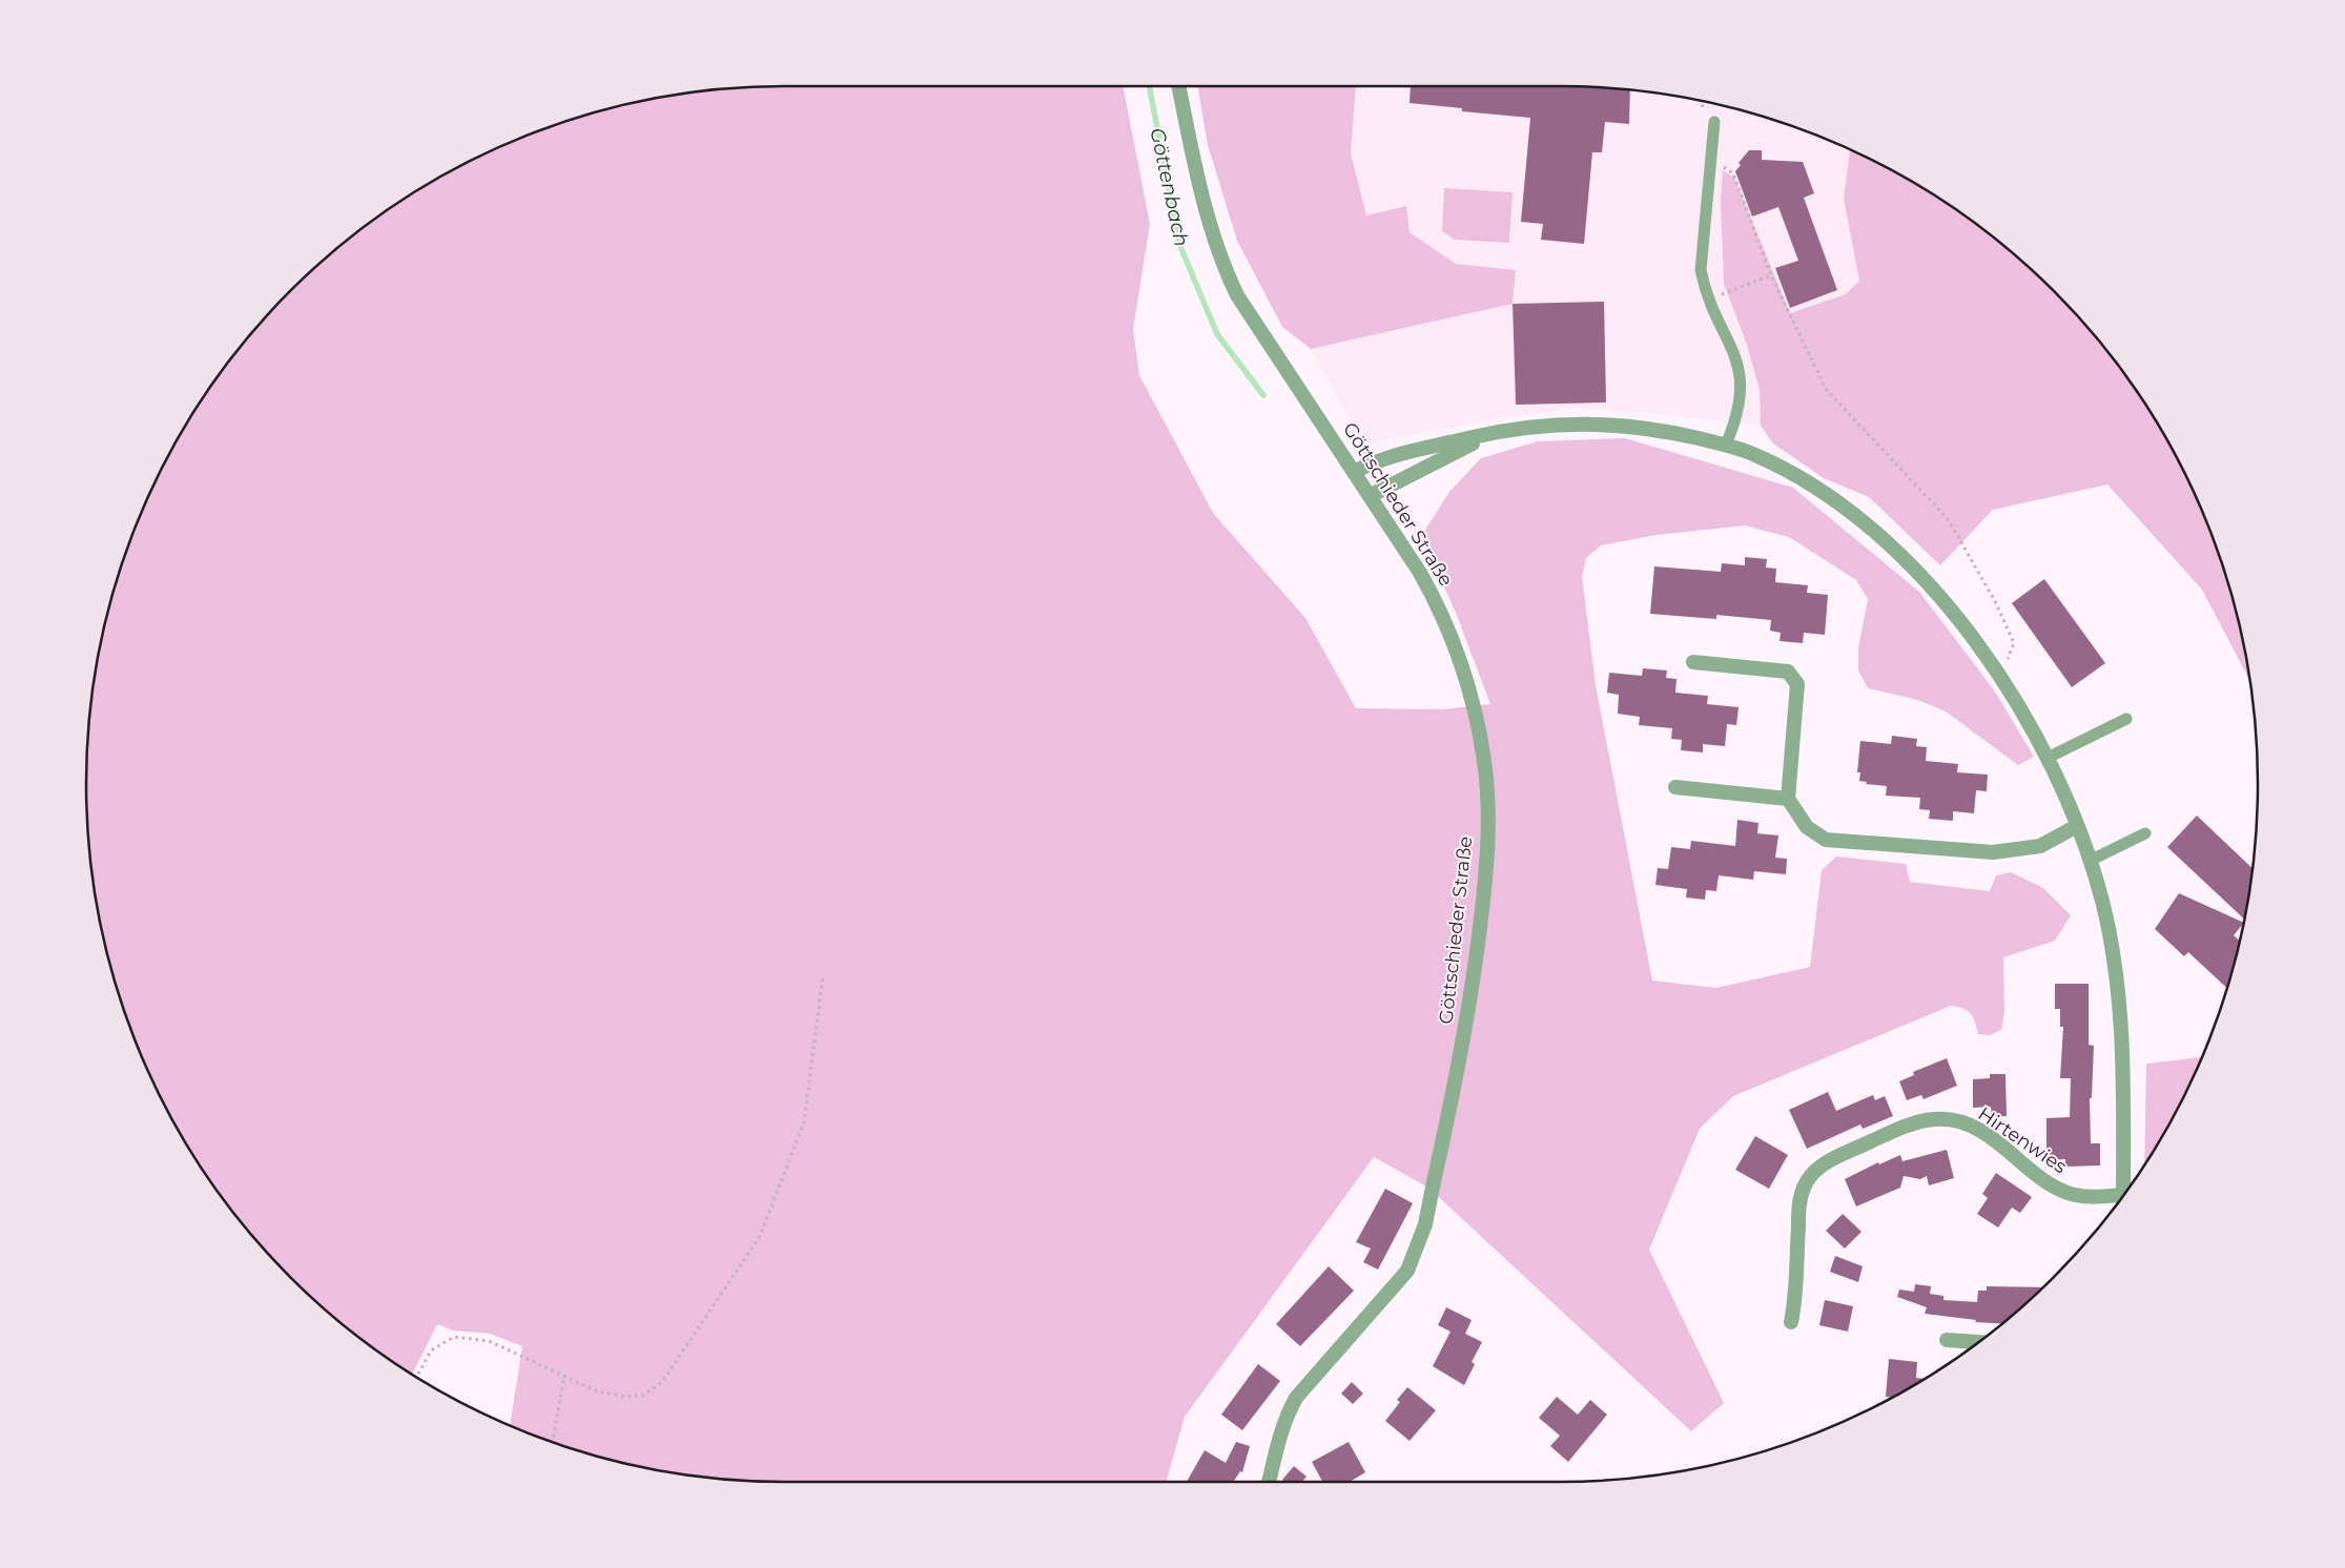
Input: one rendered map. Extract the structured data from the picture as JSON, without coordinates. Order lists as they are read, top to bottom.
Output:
{
  "streets": {
    "street": ["Göttschieder Straße", "Hirtenwies"]
  },
  "water": ["Göttenbach"]
}
